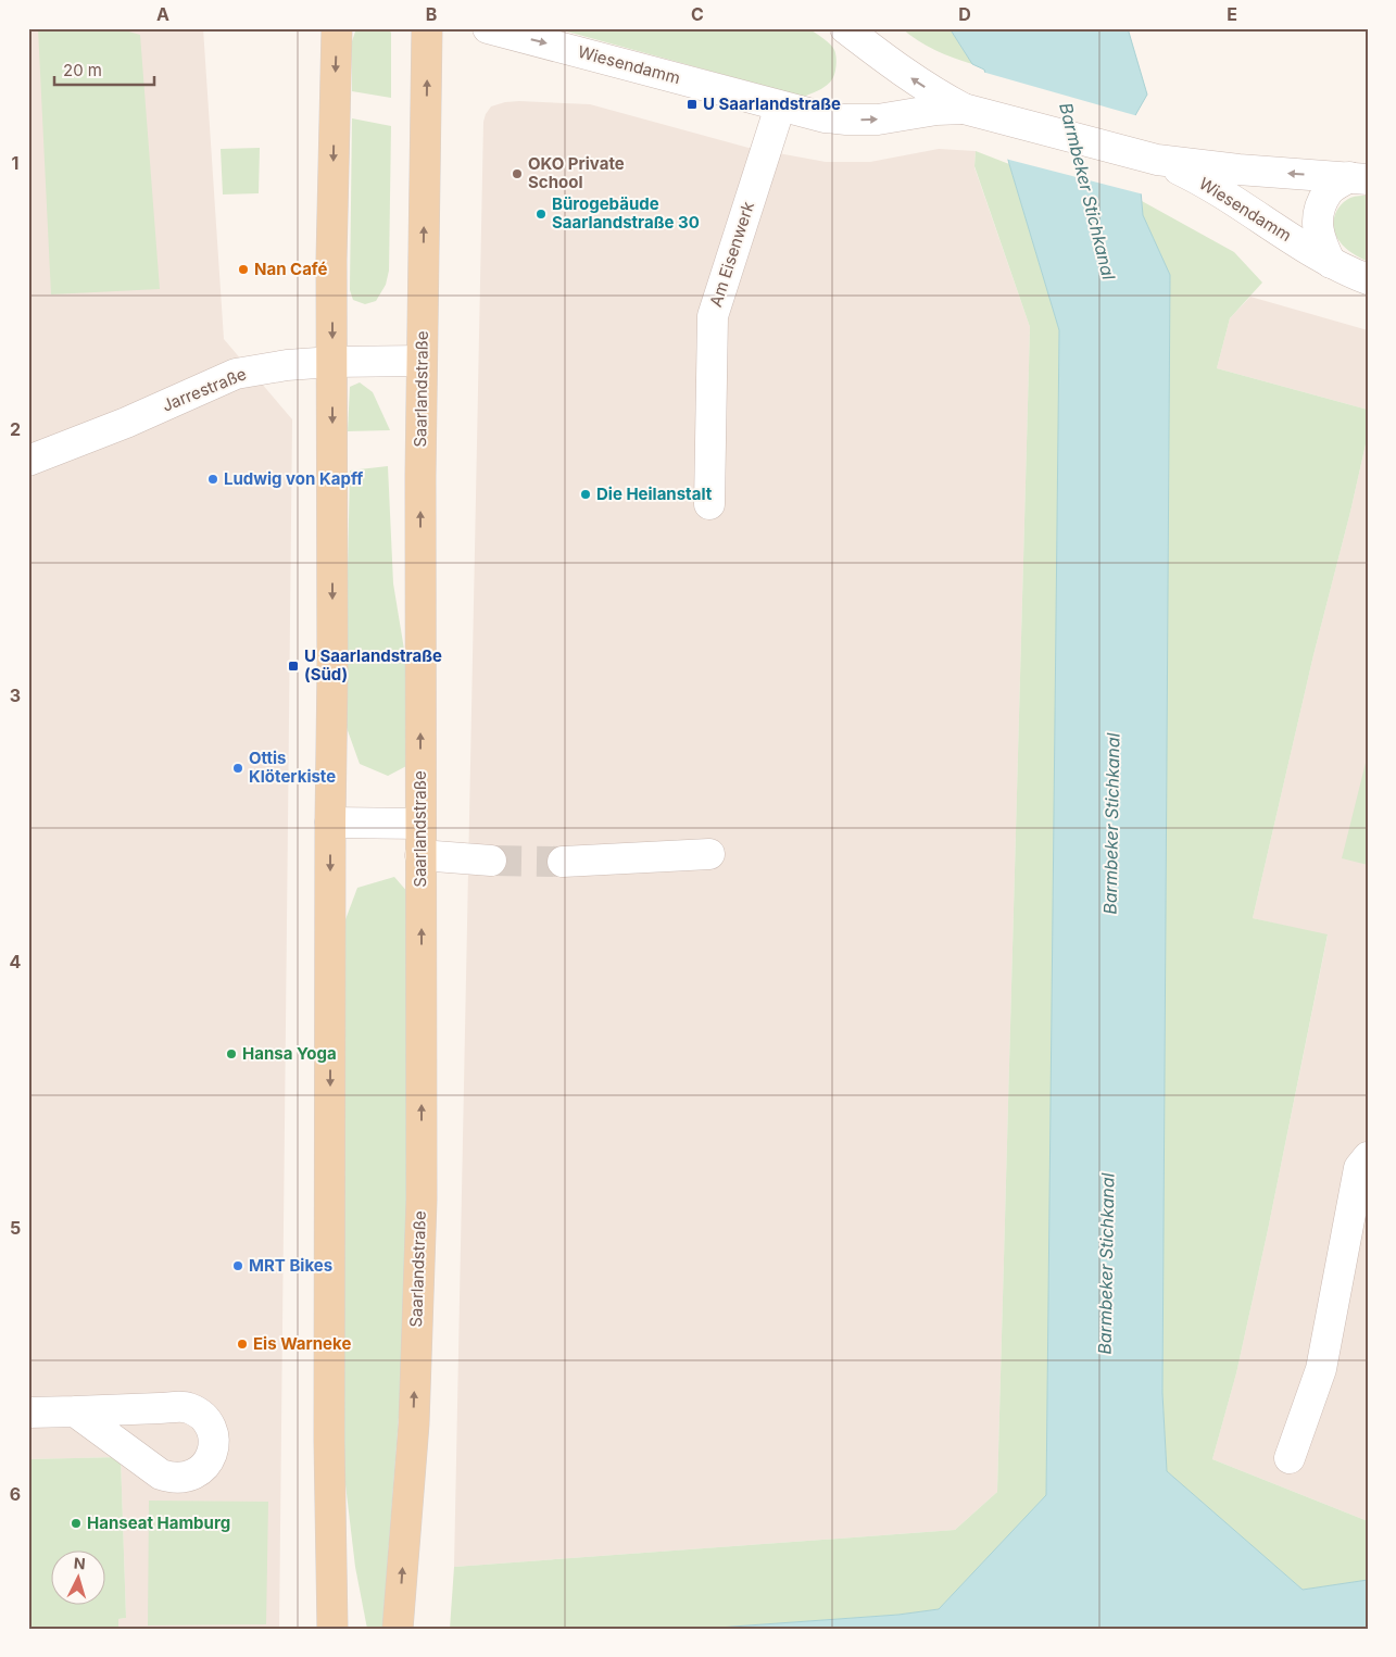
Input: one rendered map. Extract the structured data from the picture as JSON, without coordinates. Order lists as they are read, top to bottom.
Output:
{
  "streets": {
    "main road": ["Saarlandstraße"],
    "street": ["Wiesendamm", "Am Eisenwerk", "Jarrestraße"]
  },
  "crossings": [
    ["Wiesendamm", "Am Eisenwerk"],
    ["Saarlandstraße", "Jarrestraße"]
  ],
  "water": ["Barmbeker Stichkanal"],
  "places": {
    "transit": ["U Saarlandstraße", "U Saarlandstraße (Süd)"],
    "other": [
      "OKO Private School",
      "Bürogebäude Saarlandstraße 30",
      "Nan Café",
      "Ludwig von Kapff",
      "Die Heilanstalt",
      "Ottis Klöterkiste",
      "Hansa Yoga",
      "MRT Bikes",
      "Eis Warneke",
      "Hanseat Hamburg"
    ]
  },
  "scale_bar": "20 m",
  "north": "top",
  "grid": {
    "columns": [
      "A",
      "B",
      "C",
      "D",
      "E"
    ],
    "rows": [
      "1",
      "2",
      "3",
      "4",
      "5",
      "6"
    ]
  }
}
